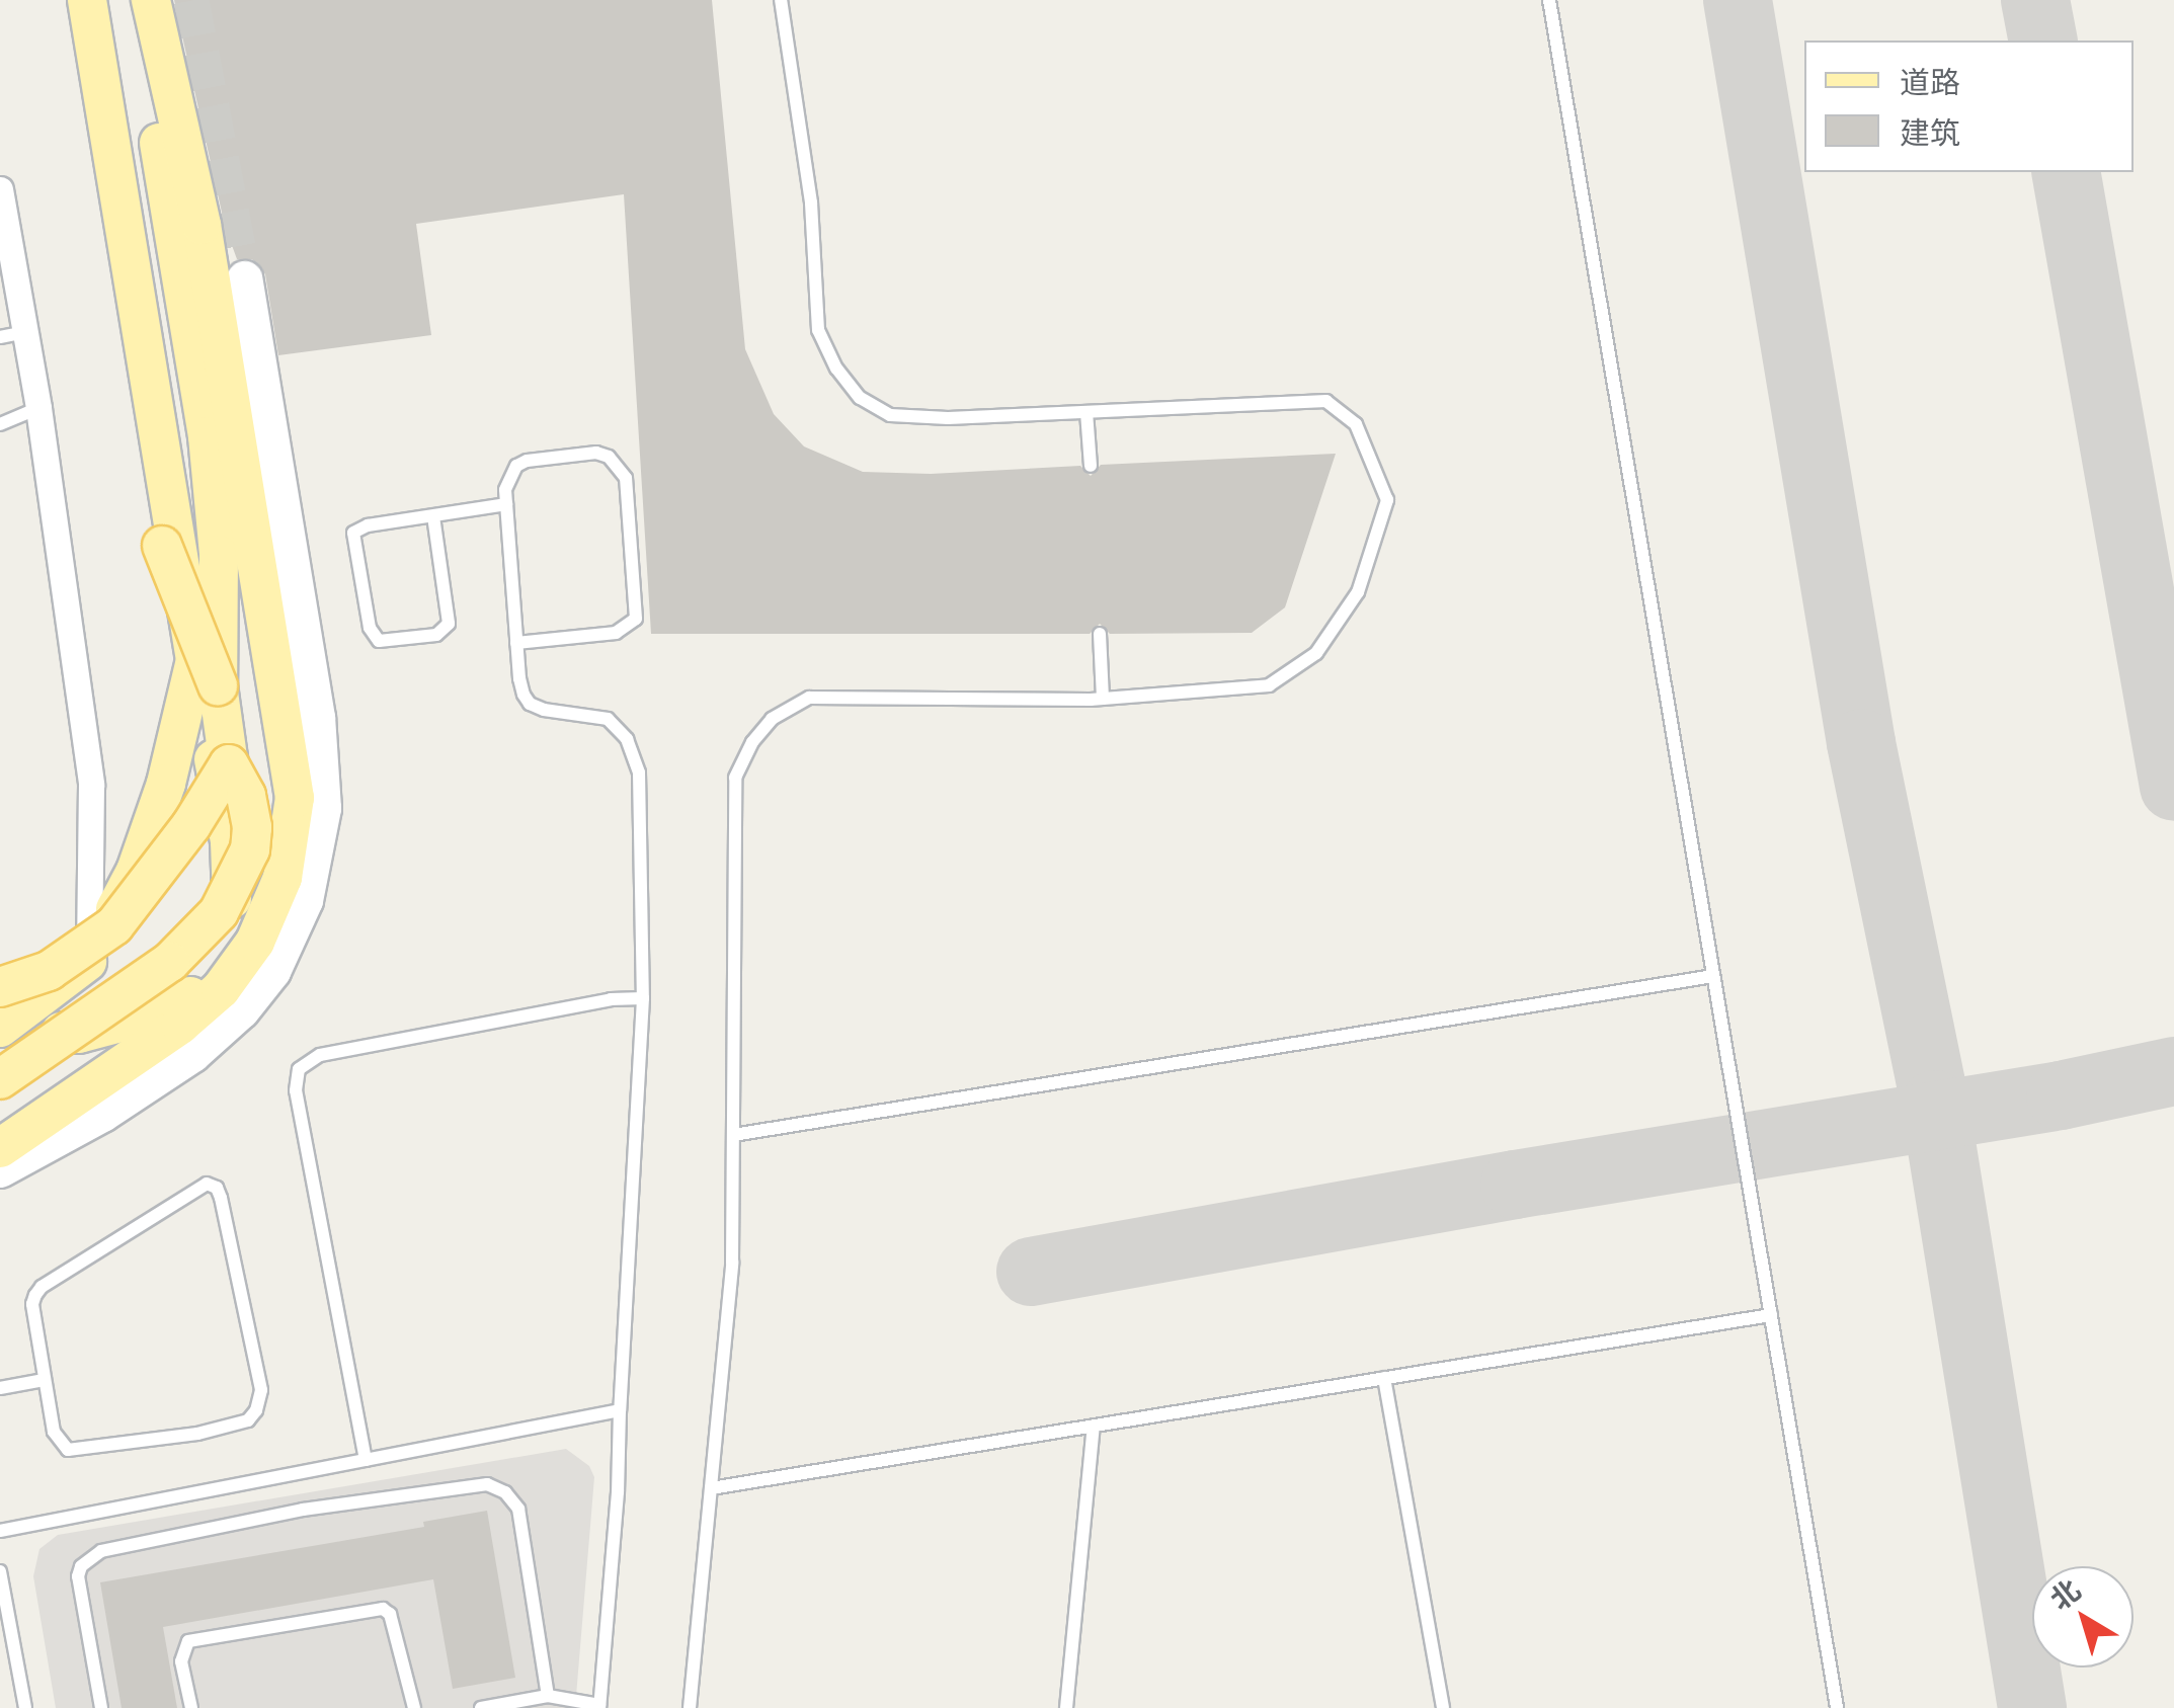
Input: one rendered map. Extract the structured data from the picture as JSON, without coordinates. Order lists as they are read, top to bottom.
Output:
{
  "legend": ["道路", "建筑"],
  "north": "top left"
}
